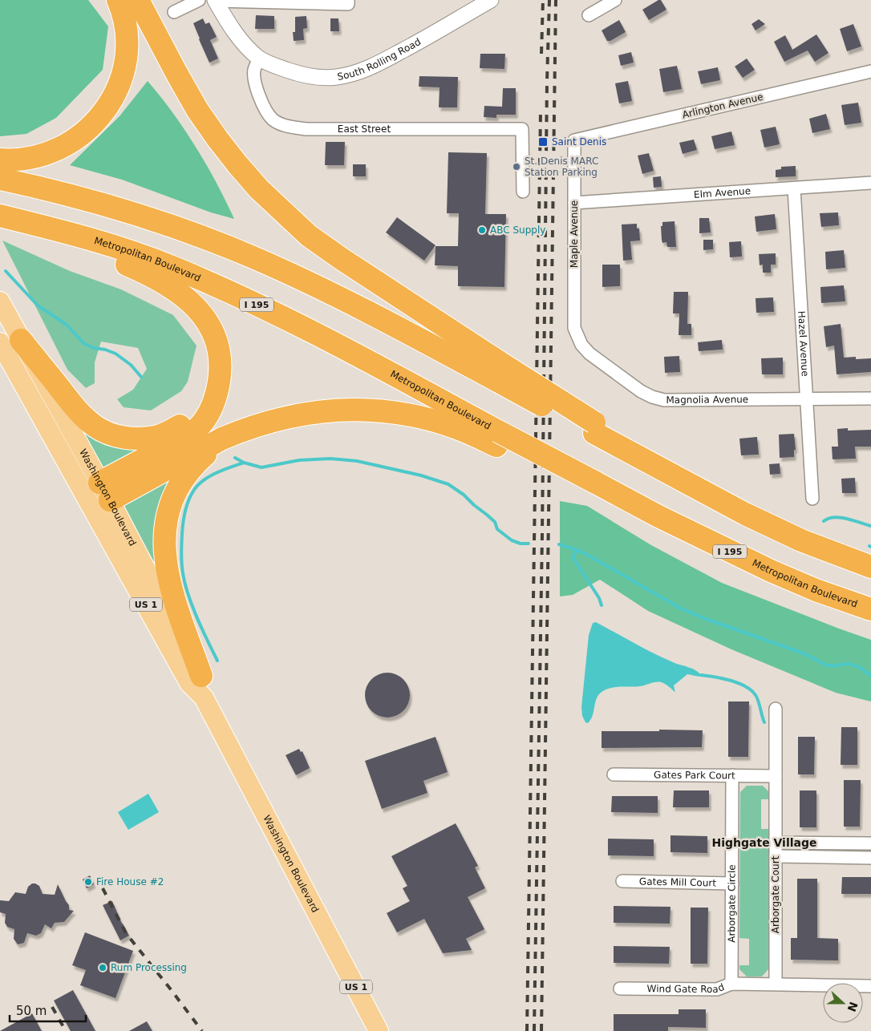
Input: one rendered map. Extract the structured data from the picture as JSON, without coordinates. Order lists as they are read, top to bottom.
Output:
{
  "streets": {
    "highway": ["Metropolitan Boulevard", "I 195"],
    "main road": ["Washington Boulevard", "US 1"],
    "street": [
      "South Rolling Road",
      "Arlington Avenue",
      "East Street",
      "Elm Avenue",
      "Maple Avenue",
      "Hazel Avenue",
      "Magnolia Avenue",
      "Gates Park Court",
      "Gates Mill Court",
      "Arborgate Court",
      "Arborgate Circle",
      "Wind Gate Road"
    ]
  },
  "crossings": [
    ["South Rolling Road", "East Street"],
    ["Arlington Avenue", "Maple Avenue"],
    ["Elm Avenue", "Maple Avenue"],
    ["Elm Avenue", "Hazel Avenue"],
    ["Maple Avenue", "Magnolia Avenue"],
    ["Hazel Avenue", "Magnolia Avenue"],
    ["Gates Park Court", "Arborgate Court"],
    ["Gates Park Court", "Arborgate Circle"],
    ["Gates Mill Court", "Arborgate Circle"],
    ["Arborgate Court", "Wind Gate Road"],
    ["Arborgate Circle", "Wind Gate Road"]
  ],
  "districts": ["Highgate Village"],
  "places": {
    "transit": ["Saint Denis"],
    "other": [
      "St. Denis MARC Station Parking",
      "ABC Supply",
      "Fire House #2",
      "Rum Processing"
    ]
  },
  "scale_bar": "50 m",
  "north": "right"
}
